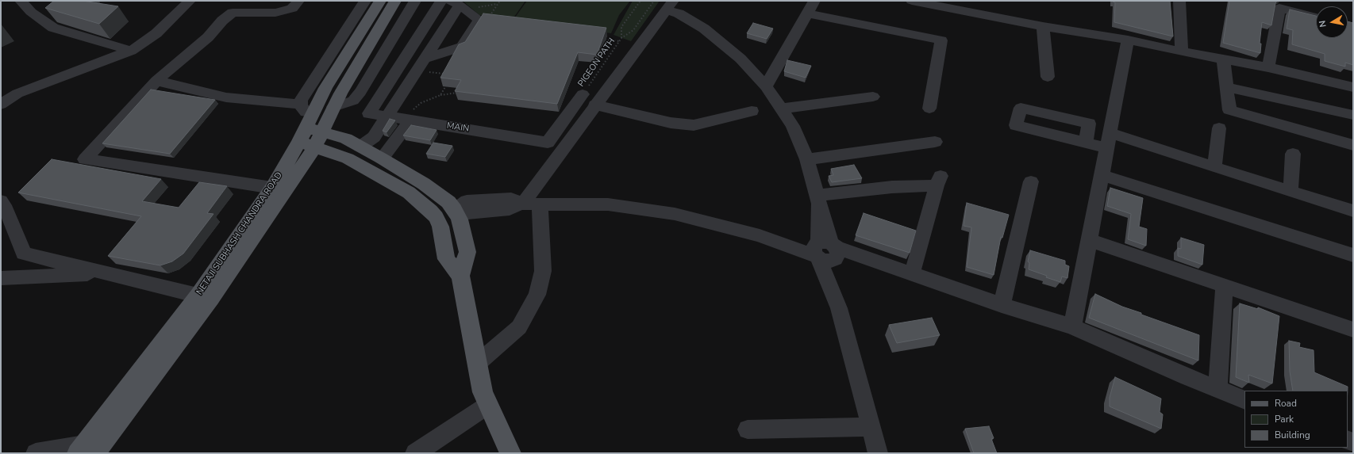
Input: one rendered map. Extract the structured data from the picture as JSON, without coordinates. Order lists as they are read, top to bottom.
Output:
{
  "streets": {
    "main road": ["NETAJI SUBHASH CHANDRA ROAD"],
    "street": ["MAIN"],
    "path": ["PIGEON PATH"]
  },
  "crossings": [
    ["PIGEON PATH", "MAIN"]
  ],
  "legend": ["Road", "Park", "Building"],
  "north": "left"
}
